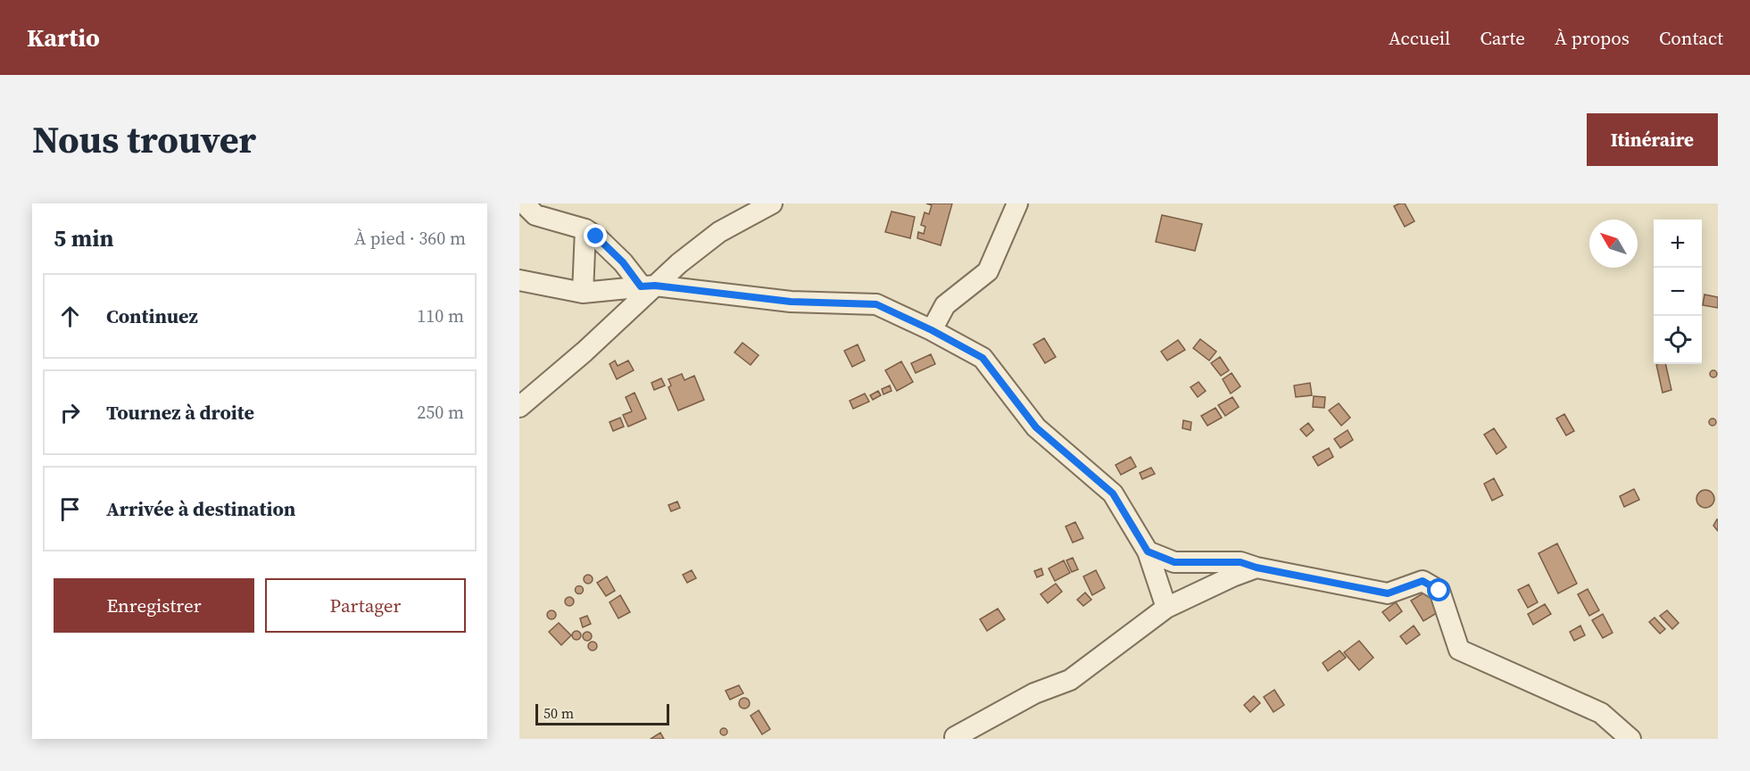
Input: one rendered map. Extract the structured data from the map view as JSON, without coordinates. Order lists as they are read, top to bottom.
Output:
{
  "scale_bar": "50 m",
  "north": "top left",
  "page": {
    "header": "Kartio",
    "nav": [
      "Accueil",
      "Carte",
      "À propos",
      "Contact"
    ],
    "title": "Nous trouver",
    "buttons": [
      "Itinéraire",
      ["Enregistrer", "Partager"]
    ],
    "heading": ["5 min", "À pied · 360 m"],
    "map_buttons": ["+", "−"],
    "list": [
      ["Continuez", "110 m"],
      ["Tournez à droite", "250 m"],
      "Arrivée à destination"
    ],
    "scale": "50 m"
  }
}
